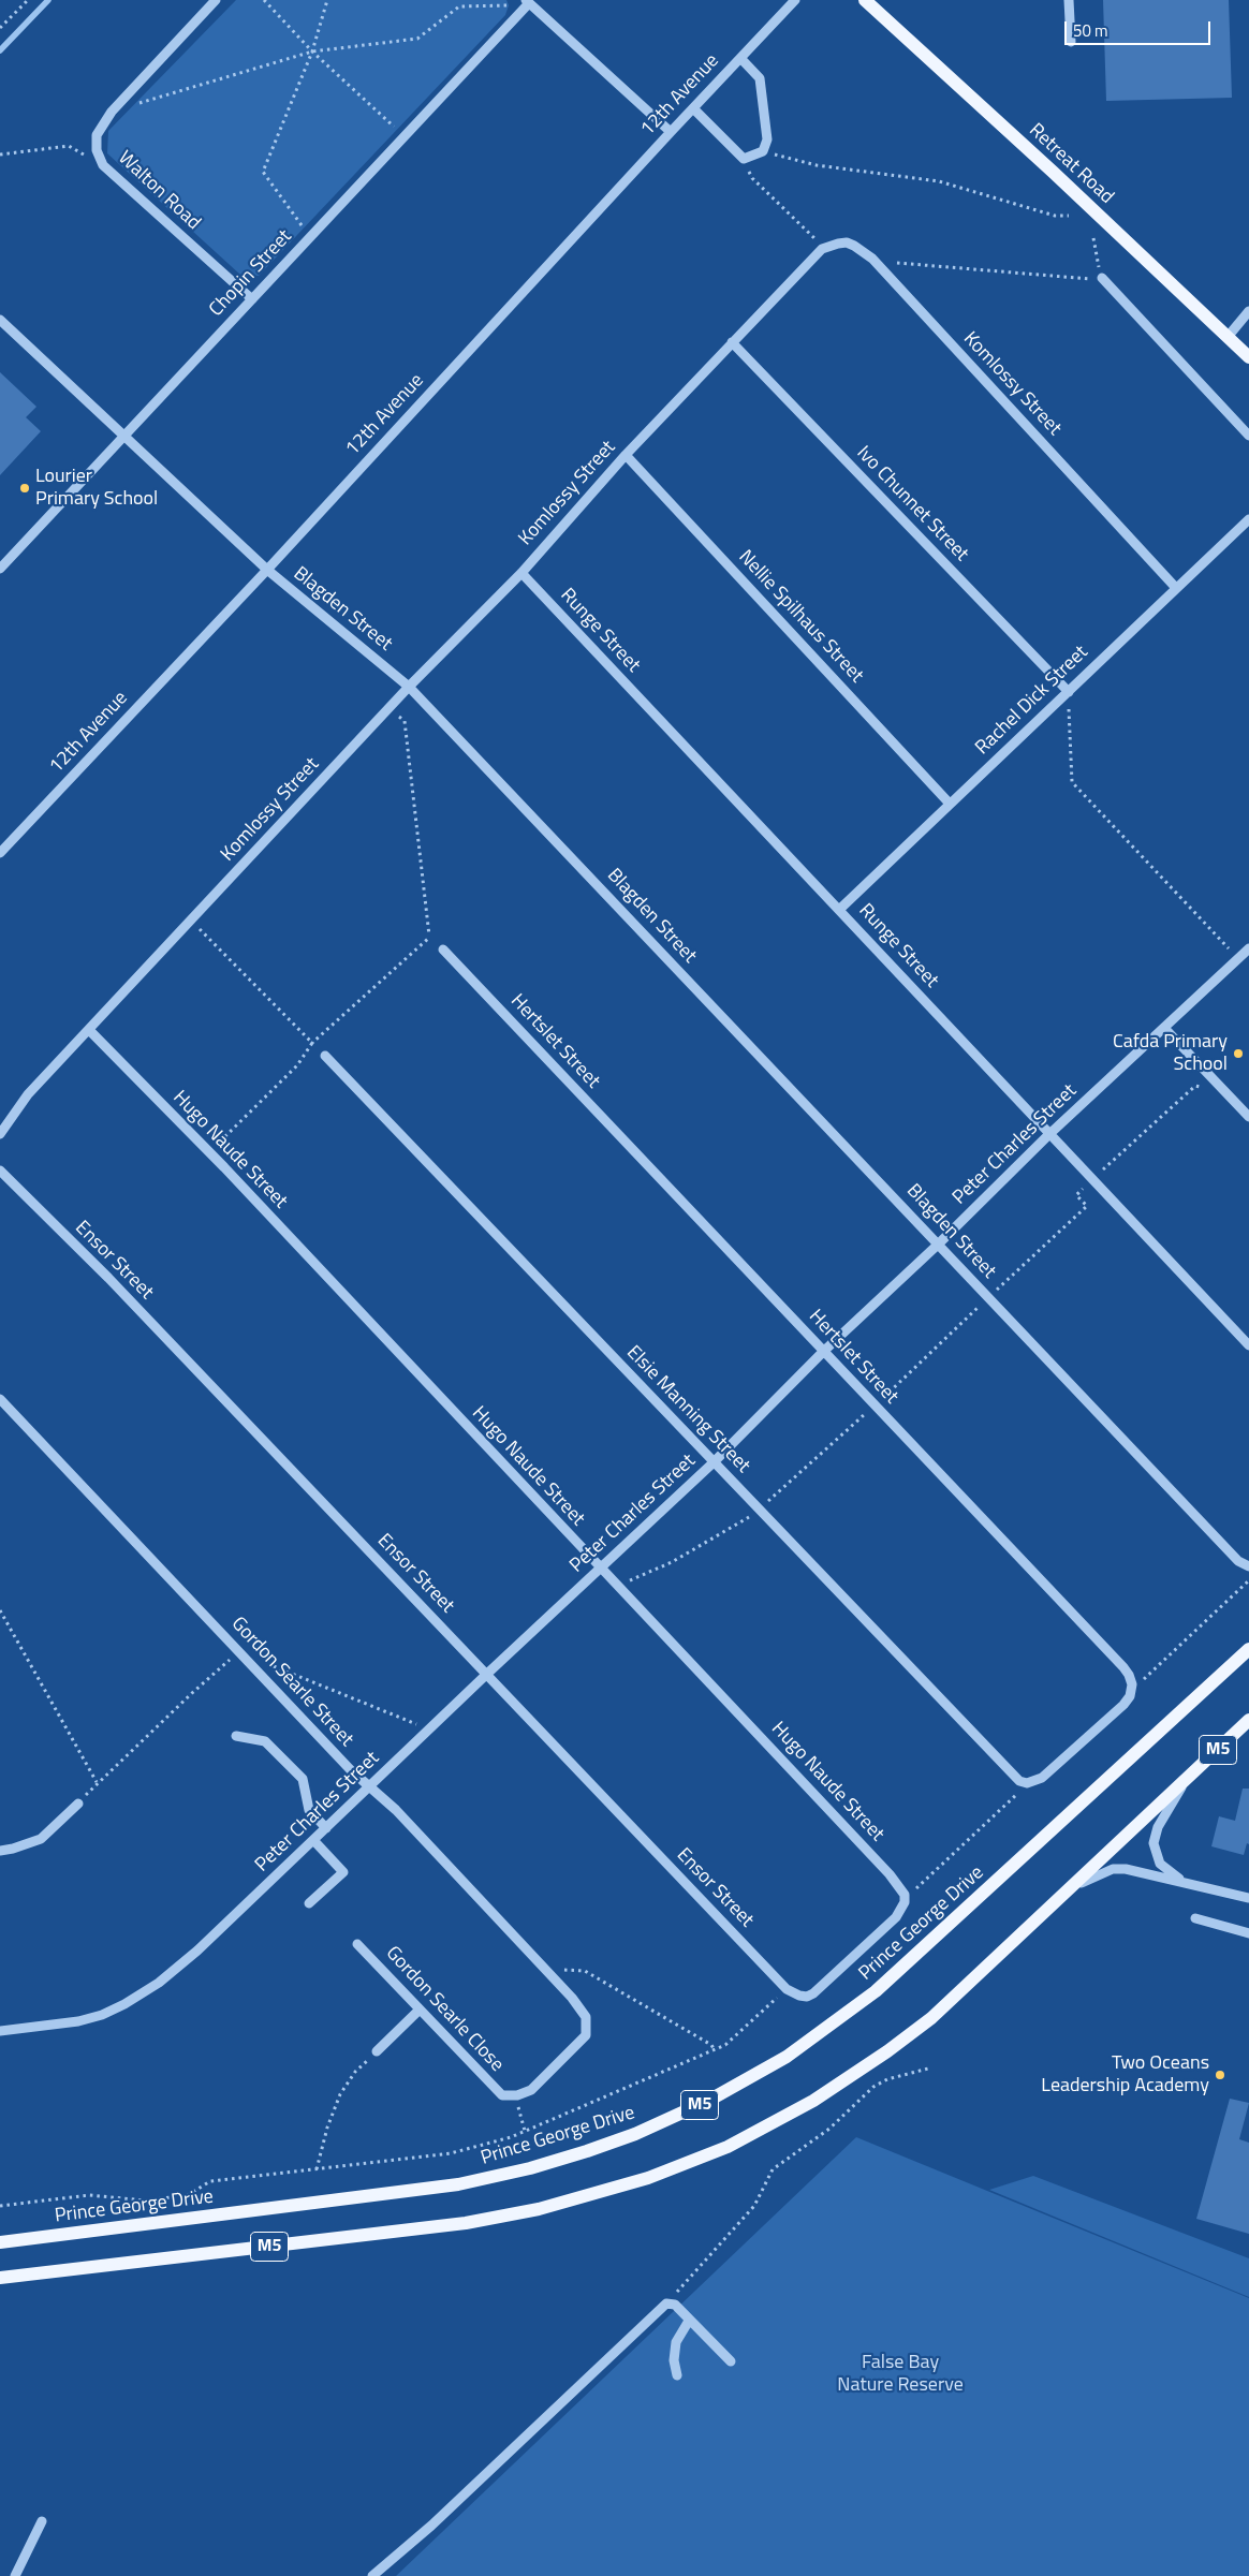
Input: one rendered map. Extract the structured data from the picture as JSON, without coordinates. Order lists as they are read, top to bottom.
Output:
{
  "streets": {
    "main road": ["Retreat Road", "M5", "Prince George Drive"],
    "street": [
      "12th Avenue",
      "Walton Road",
      "Chopin Street",
      "Komlossy Street",
      "Ivo Chunnet Street",
      "Blagden Street",
      "Nellie Spilhaus Street",
      "Runge Street",
      "Rachel Dick Street",
      "Hertslet Street",
      "Peter Charles Street",
      "Hugo Naude Street",
      "Ensor Street",
      "Elsie Manning Street",
      "Gordon Searle Street",
      "Gordon Searle Close"
    ]
  },
  "crossings": [
    ["12th Avenue", "Blagden Street"],
    ["Walton Road", "Chopin Street"],
    ["Chopin Street", "Blagden Street"],
    ["Komlossy Street", "Ivo Chunnet Street"],
    ["Komlossy Street", "Blagden Street"],
    ["Komlossy Street", "Nellie Spilhaus Street"],
    ["Komlossy Street", "Runge Street"],
    ["Komlossy Street", "Rachel Dick Street"],
    ["Komlossy Street", "Hugo Naude Street"],
    ["Ivo Chunnet Street", "Rachel Dick Street"],
    ["Blagden Street", "Peter Charles Street"],
    ["Nellie Spilhaus Street", "Rachel Dick Street"],
    ["Runge Street", "Rachel Dick Street"],
    ["Runge Street", "Peter Charles Street"],
    ["Hertslet Street", "Peter Charles Street"],
    ["Hertslet Street", "Elsie Manning Street"],
    ["Peter Charles Street", "Hugo Naude Street"],
    ["Peter Charles Street", "Ensor Street"],
    ["Peter Charles Street", "Elsie Manning Street"],
    ["Peter Charles Street", "Gordon Searle Street"],
    ["Hugo Naude Street", "Ensor Street"],
    ["Gordon Searle Street", "Gordon Searle Close"]
  ],
  "parks": ["False Bay Nature Reserve"],
  "places": ["Lourier Primary School", "Cafda Primary School", "Two Oceans Leadership Academy"],
  "scale_bar": "50 m"
}
